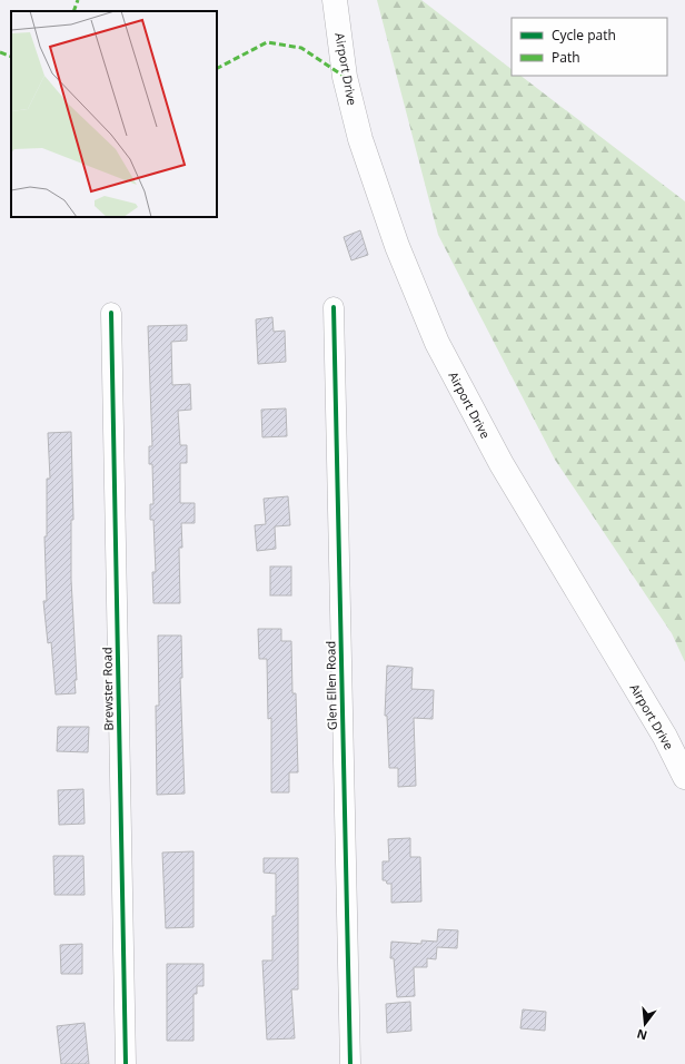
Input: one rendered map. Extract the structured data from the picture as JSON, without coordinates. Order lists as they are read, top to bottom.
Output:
{
  "streets": {
    "main road": ["Airport Drive"],
    "street": ["Glen Ellen Road", "Brewster Road"]
  },
  "legend": ["Cycle path", "Path"],
  "north": "bottom"
}
